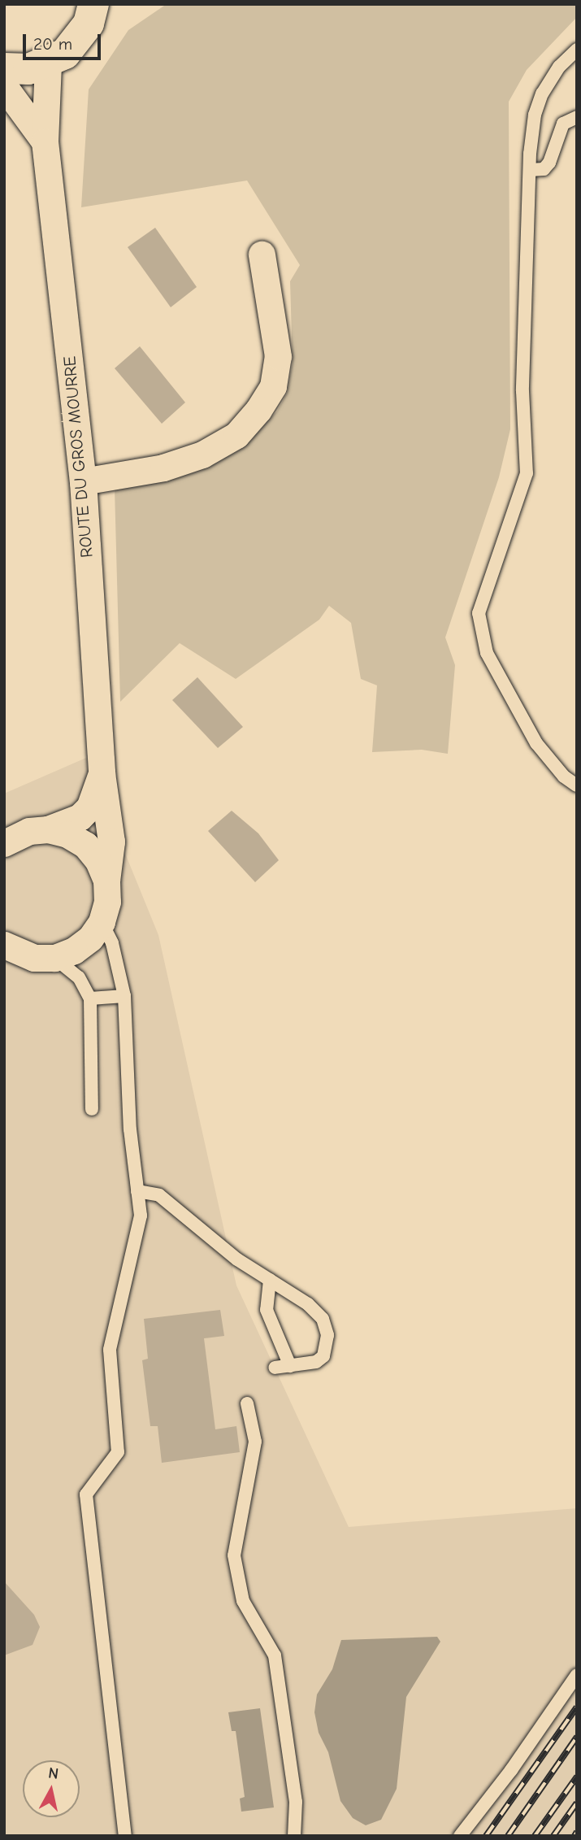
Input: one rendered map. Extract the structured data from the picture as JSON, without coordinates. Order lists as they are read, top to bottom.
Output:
{
  "streets": {
    "street": ["ROUTE DU GROS MOURRE"]
  },
  "scale_bar": "20 m",
  "north": "top"
}
